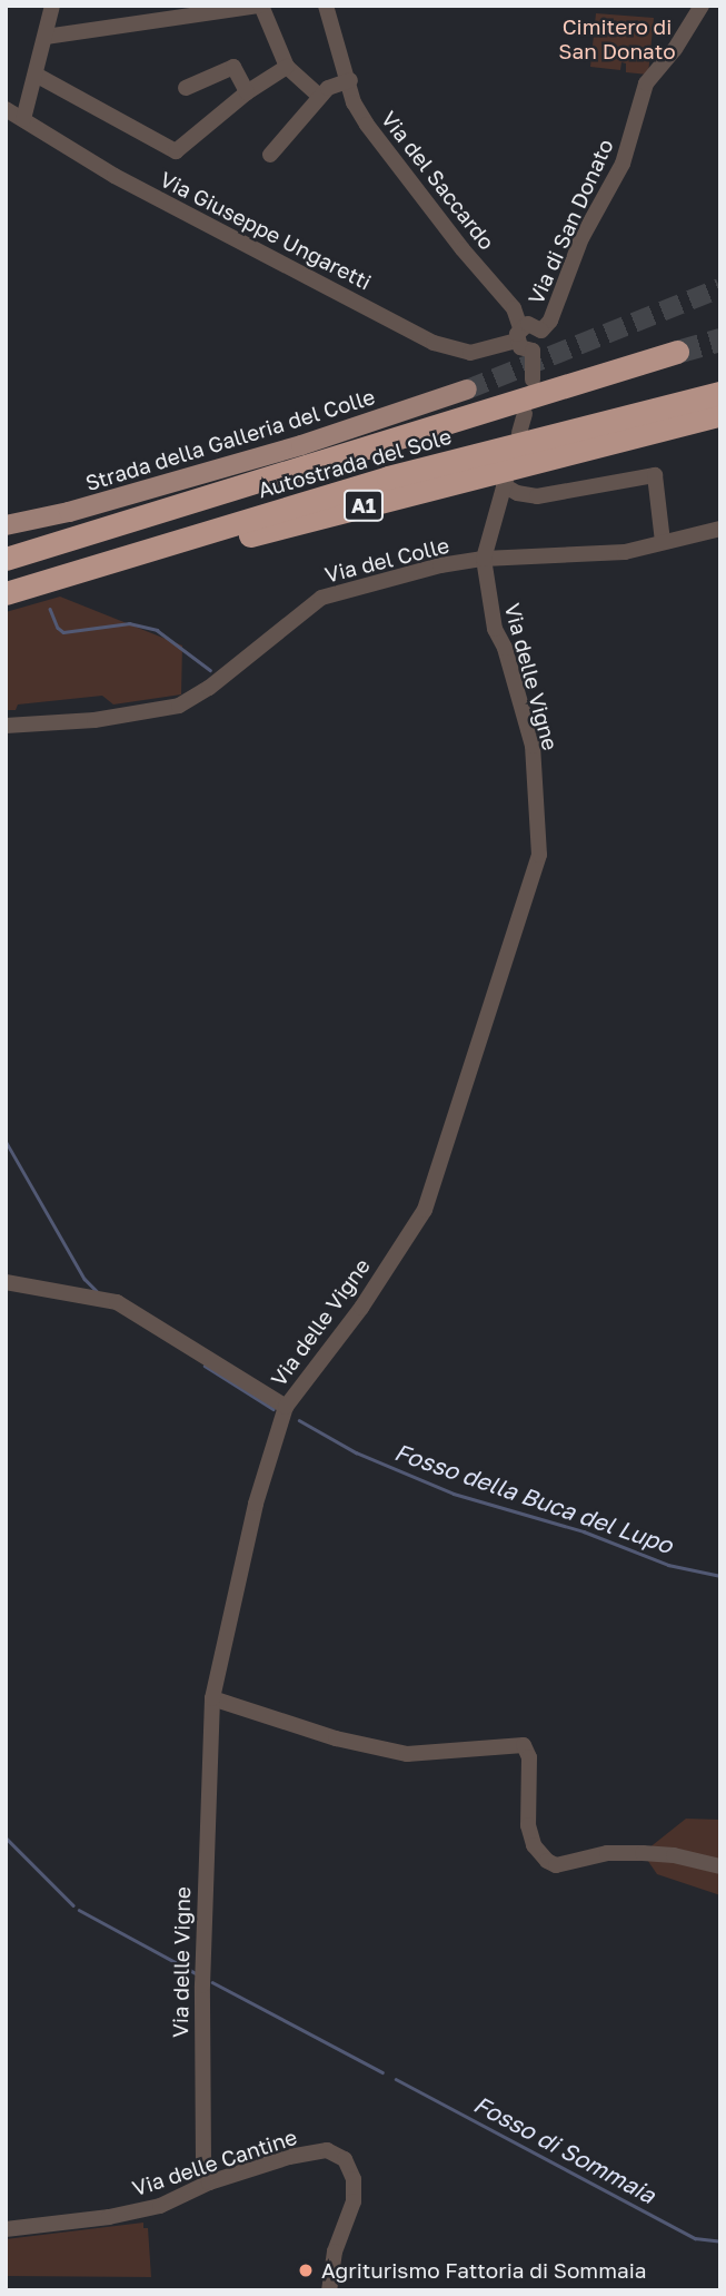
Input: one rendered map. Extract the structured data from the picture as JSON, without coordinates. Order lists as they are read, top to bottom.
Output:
{
  "streets": {
    "highway": ["Autostrada del Sole", "A1"],
    "main road": ["Strada della Galleria del Colle"],
    "street": [
      "Via del Saccardo",
      "Via di San Donato",
      "Via Giuseppe Ungaretti",
      "Via del Colle",
      "Via delle Vigne",
      "Via delle Cantine"
    ]
  },
  "crossings": [
    ["Via del Saccardo", "Via di San Donato"],
    ["Via del Saccardo", "Via Giuseppe Ungaretti"],
    ["Via di San Donato", "Via Giuseppe Ungaretti"],
    ["Via del Colle", "Via delle Vigne"],
    ["Via delle Vigne", "Via delle Cantine"]
  ],
  "water": ["Fosso della Buca del Lupo", "Fosso di Sommaia"],
  "parks": ["Cimitero di San Donato"],
  "places": ["Agriturismo Fattoria di Sommaia"]
}
